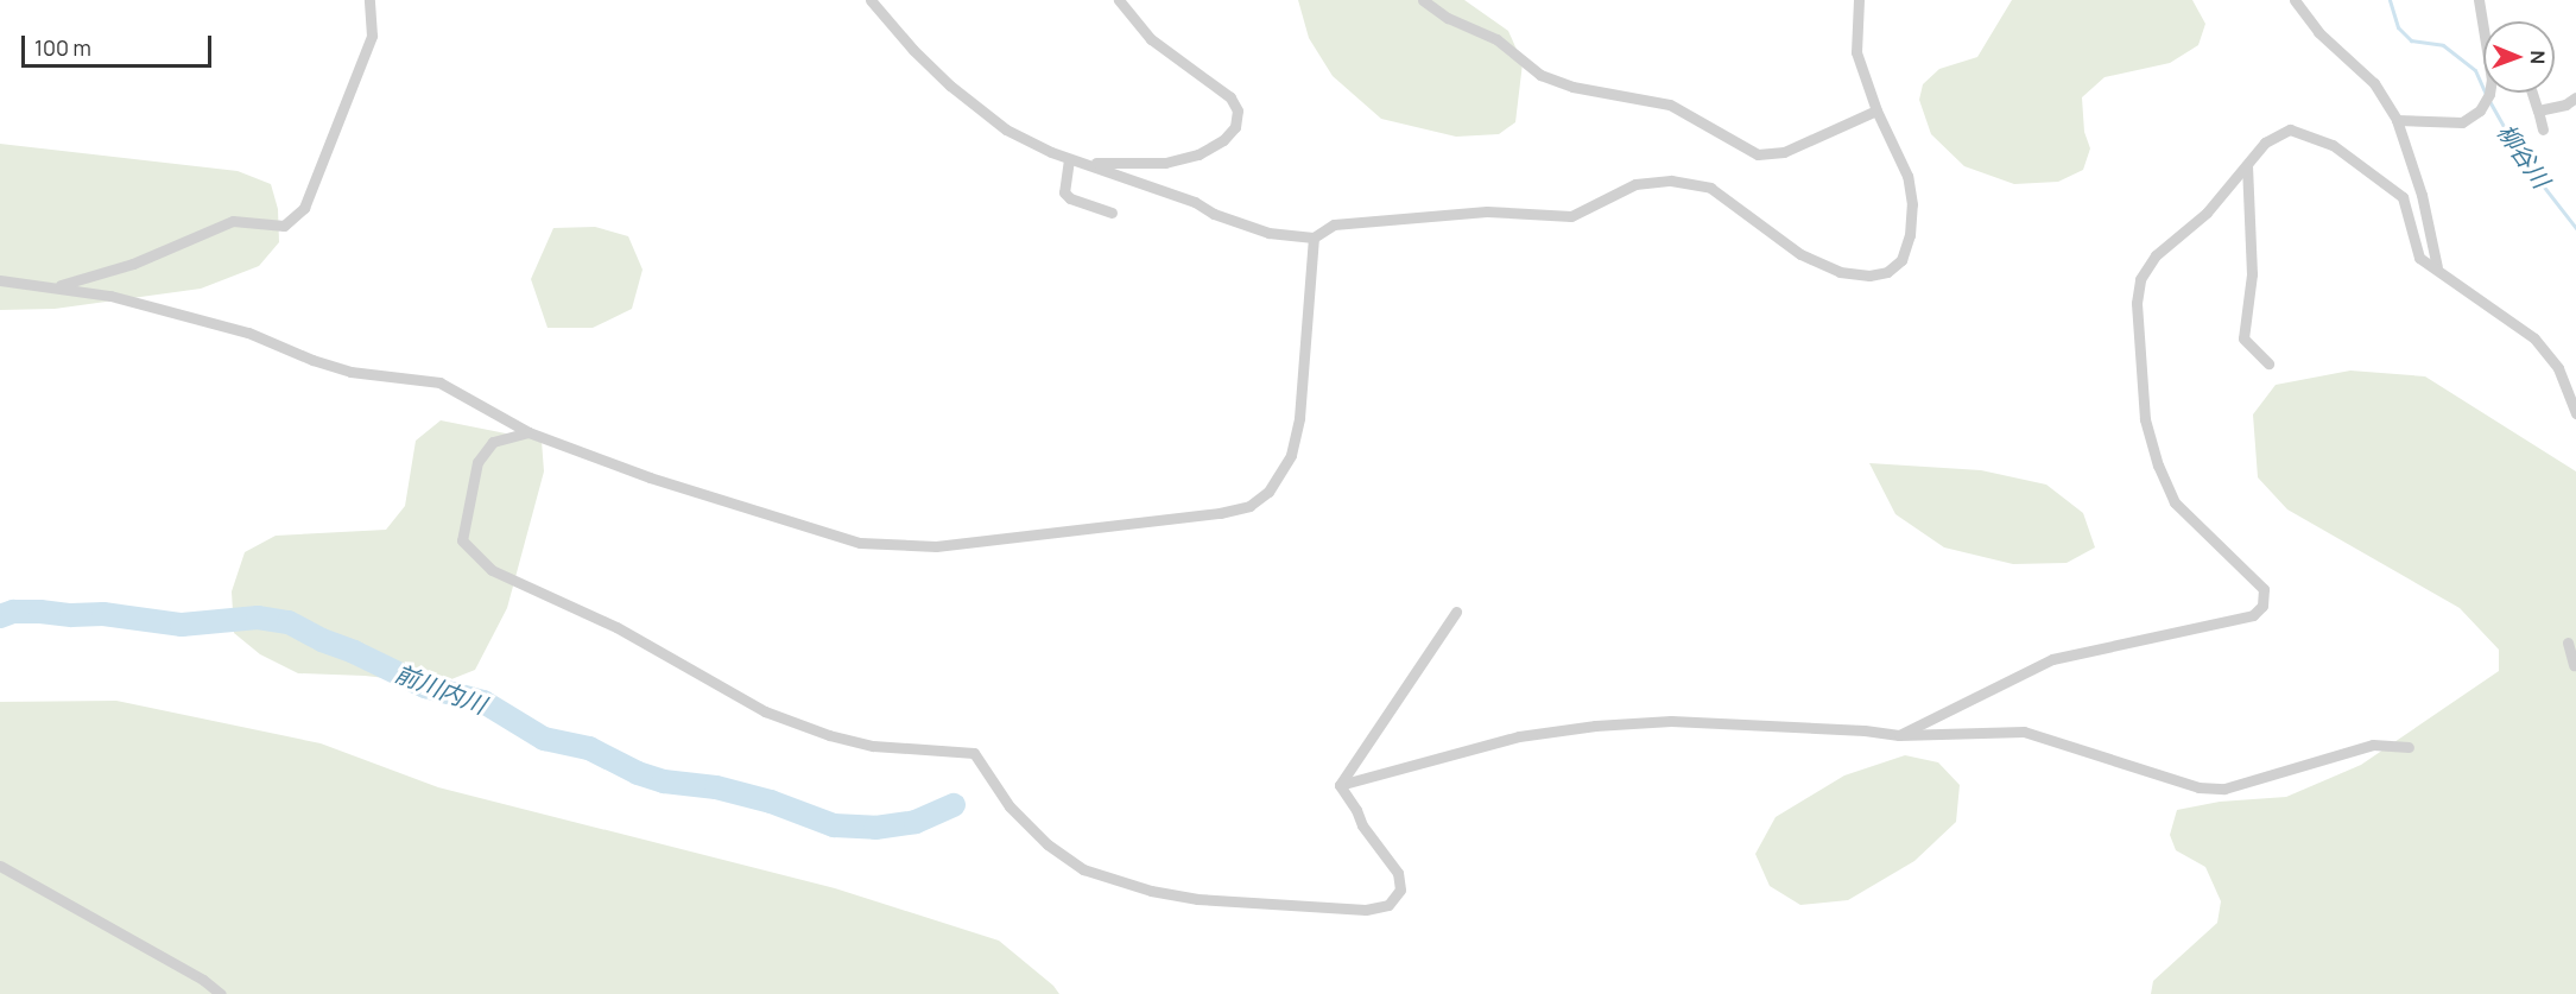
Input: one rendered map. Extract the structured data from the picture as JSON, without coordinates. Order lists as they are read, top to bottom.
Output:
{
  "water": ["柳谷川", "前川内川"],
  "scale_bar": "100 m",
  "north": "right"
}
